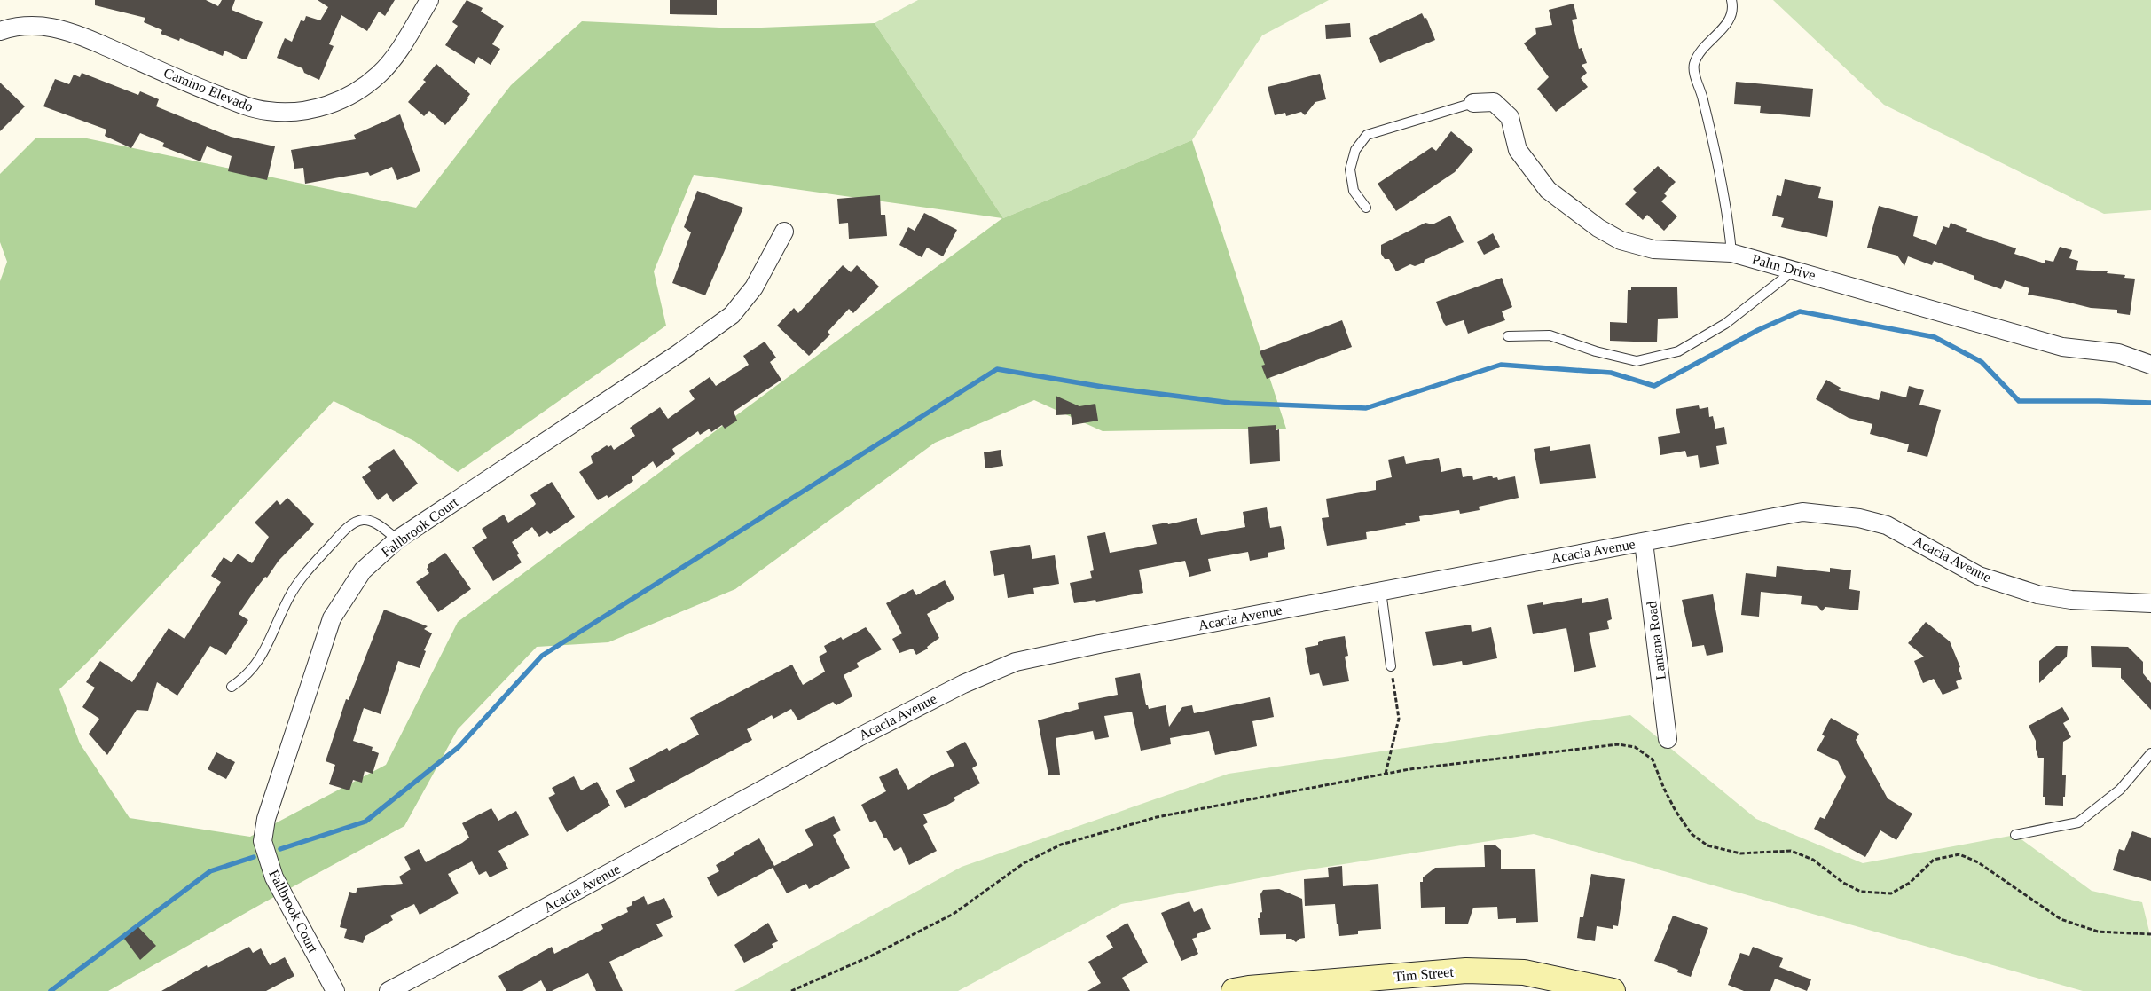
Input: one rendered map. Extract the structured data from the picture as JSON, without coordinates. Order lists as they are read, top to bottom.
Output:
{
  "streets": {
    "street": [
      "Camino Elevado",
      "Palm Drive",
      "Fallbrook Court",
      "Acacia Avenue",
      "Lantana Road",
      "Tim Street"
    ]
  },
  "crossings": [
    ["Acacia Avenue", "Lantana Road"]
  ]
}
